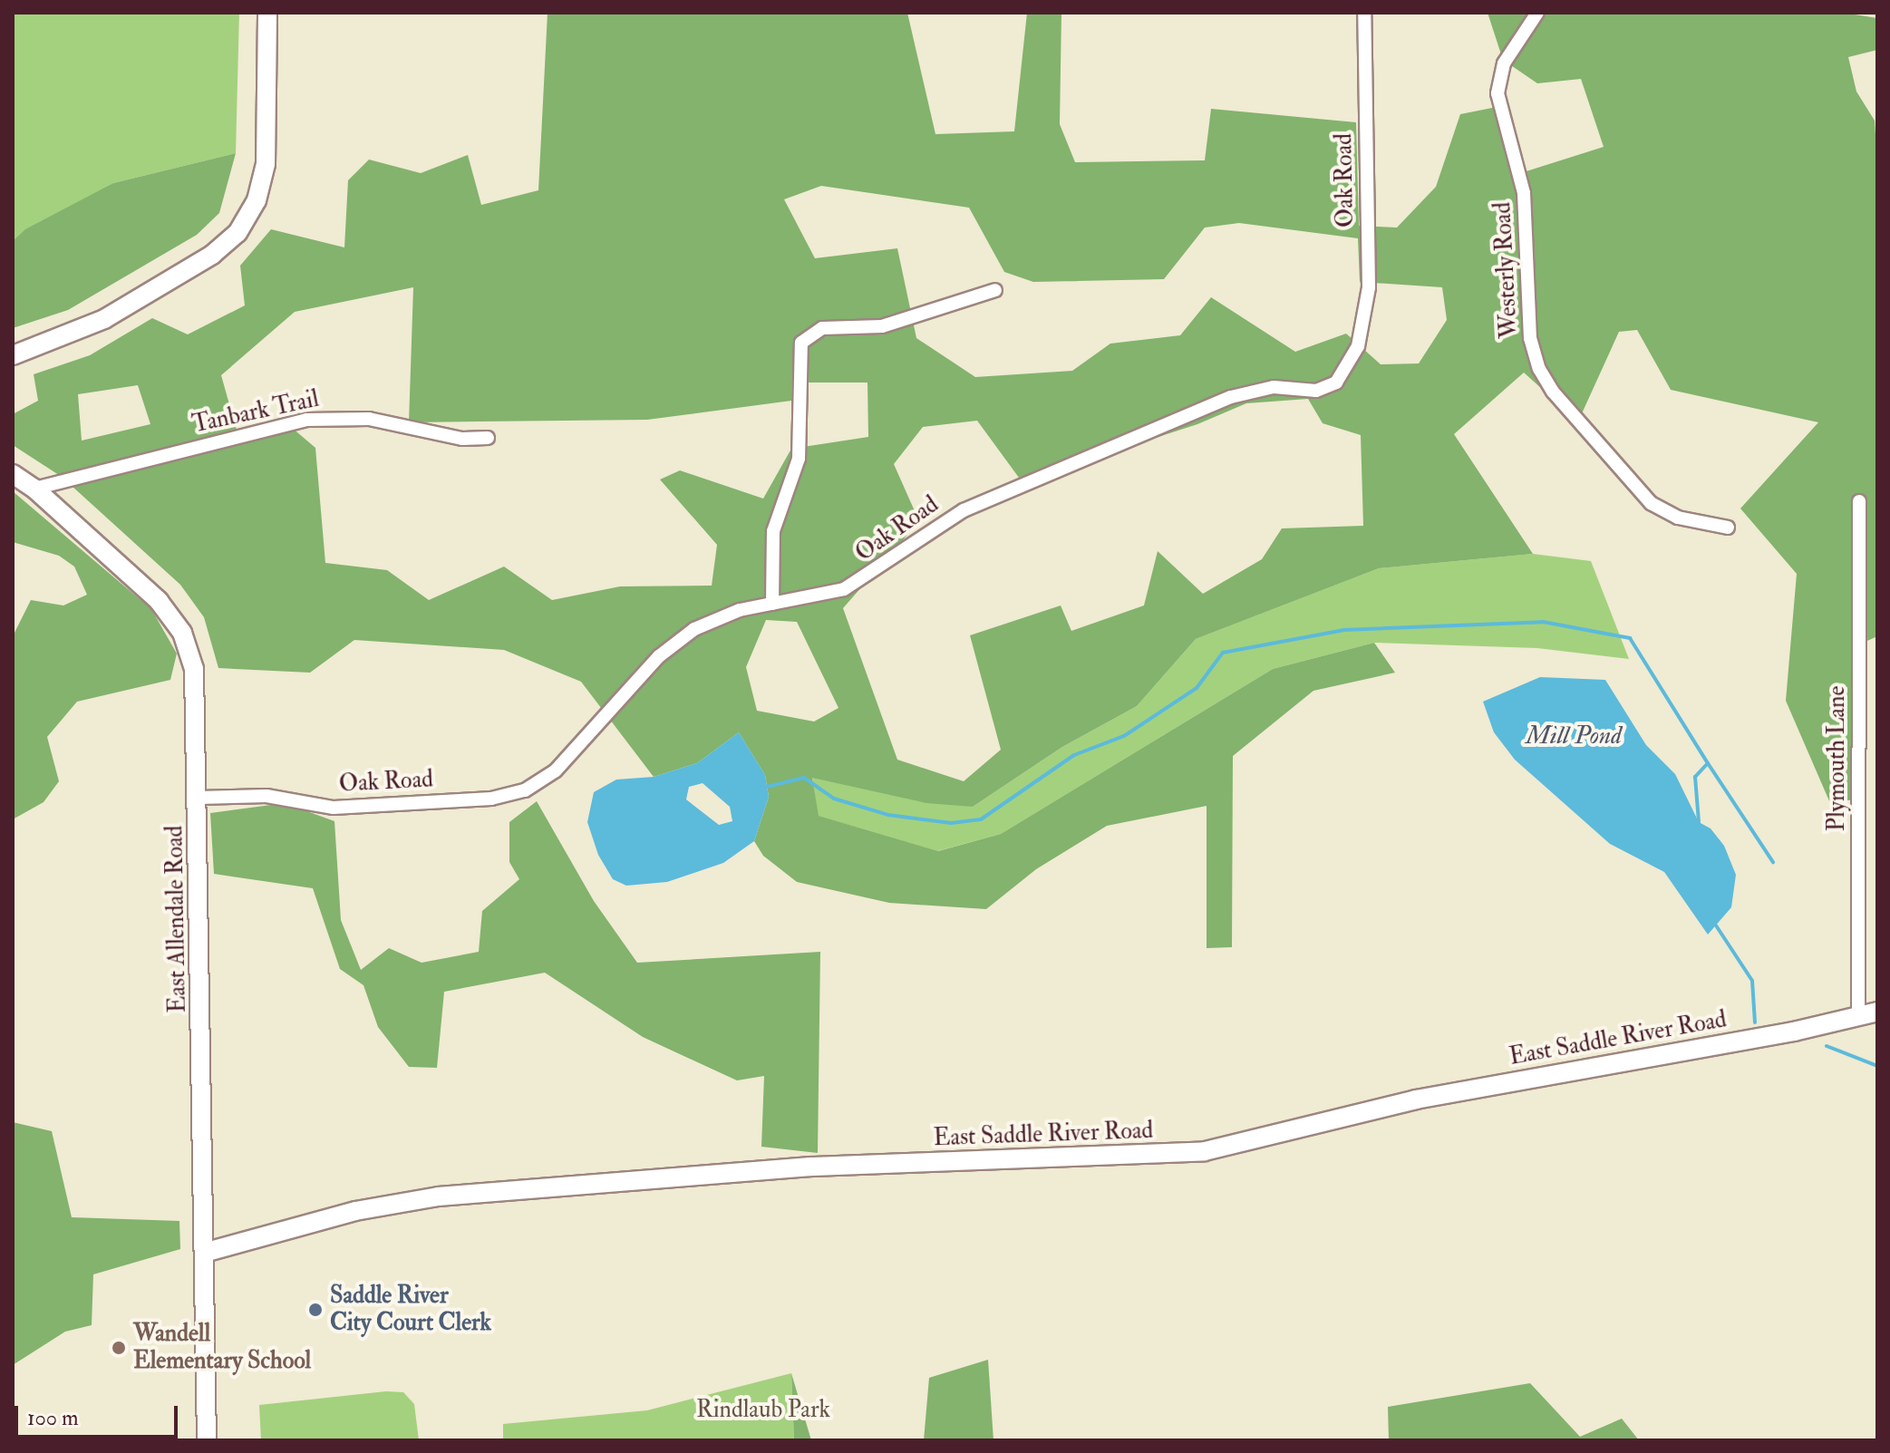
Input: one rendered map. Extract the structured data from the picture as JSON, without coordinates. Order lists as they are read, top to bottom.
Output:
{
  "streets": {
    "street": [
      "Oak Road",
      "Westerly Road",
      "Tanbark Trail",
      "Plymouth Lane",
      "East Allendale Road",
      "East Saddle River Road"
    ]
  },
  "crossings": [
    ["Oak Road", "East Allendale Road"],
    ["Tanbark Trail", "East Allendale Road"],
    ["Plymouth Lane", "East Saddle River Road"],
    ["East Allendale Road", "East Saddle River Road"]
  ],
  "water": ["Mill Pond"],
  "parks": ["Rindlaub Park"],
  "places": ["Saddle River City Court Clerk", "Wandell Elementary School"],
  "scale_bar": "100 m"
}
